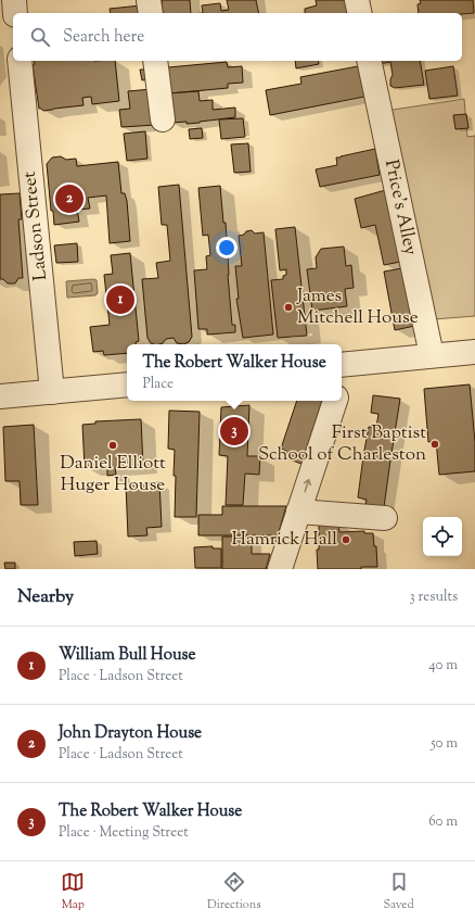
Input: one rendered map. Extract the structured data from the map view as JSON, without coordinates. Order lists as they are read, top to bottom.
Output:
{
  "streets": {
    "street": ["Price's Alley", "Ladson Street"]
  },
  "places": [
    "James Mitchell House",
    "First Baptist School of Charleston",
    "Daniel Elliott Huger House",
    "Hamrick Hall"
  ],
  "page": {
    "search": "Search here",
    "pins": ["2", "1", "3"],
    "popup": ["The Robert Walker House", "Place"],
    "heading": ["Nearby", "3 results"],
    "list": [
      {
        "mark": "1",
        "name": "William Bull House",
        "note": "Place · Ladson Street",
        "value": "40 m"
      },
      {
        "mark": "2",
        "name": "John Drayton House",
        "note": "Place · Ladson Street",
        "value": "50 m"
      },
      {
        "mark": "3",
        "name": "The Robert Walker House",
        "note": "Place · Meeting Street",
        "value": "60 m"
      }
    ],
    "nav": ["Map", "Directions", "Saved"]
  }
}
